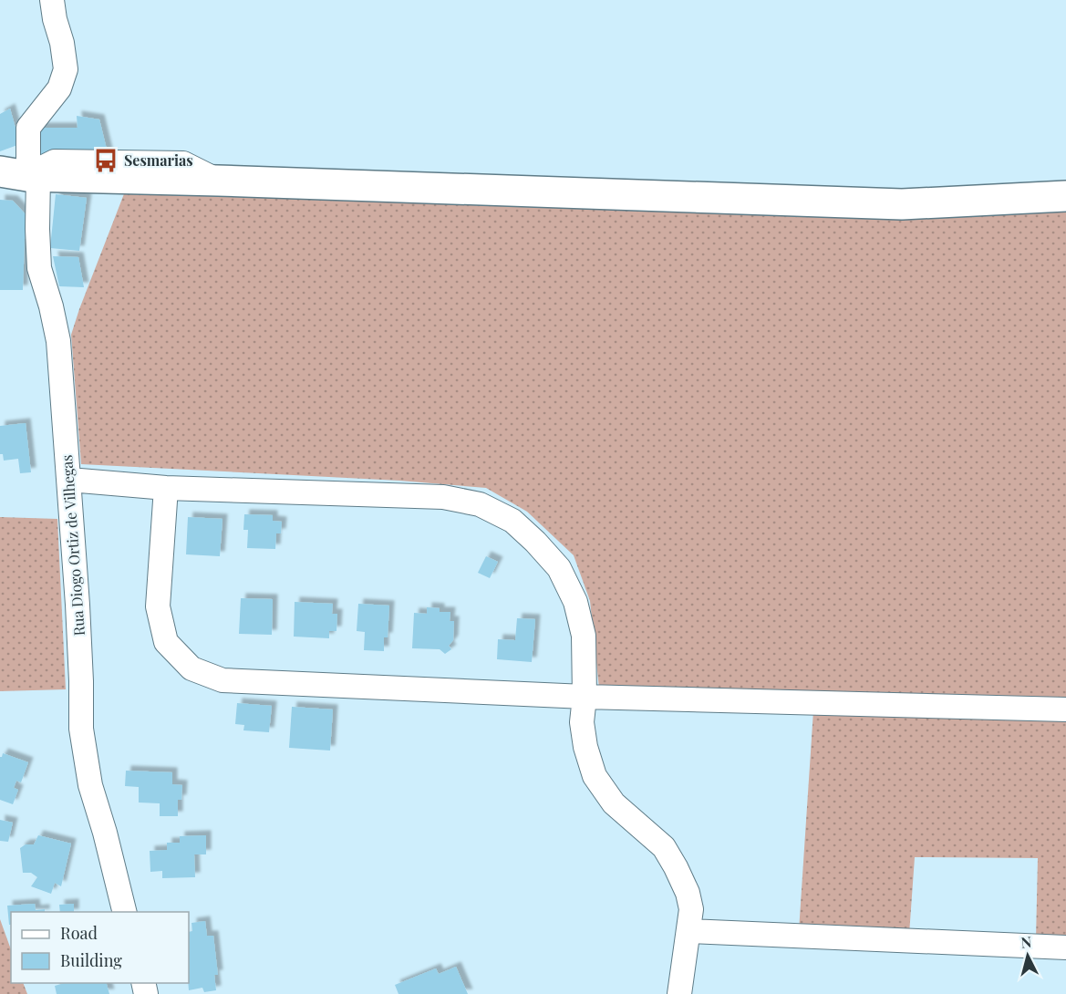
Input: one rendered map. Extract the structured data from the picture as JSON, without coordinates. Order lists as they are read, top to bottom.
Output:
{
  "streets": {
    "street": ["Rua Diogo Ortiz de Vilhegas"]
  },
  "places": {
    "bus stop": ["Sesmarias"]
  },
  "legend": ["Road", "Building"],
  "north": "top"
}
